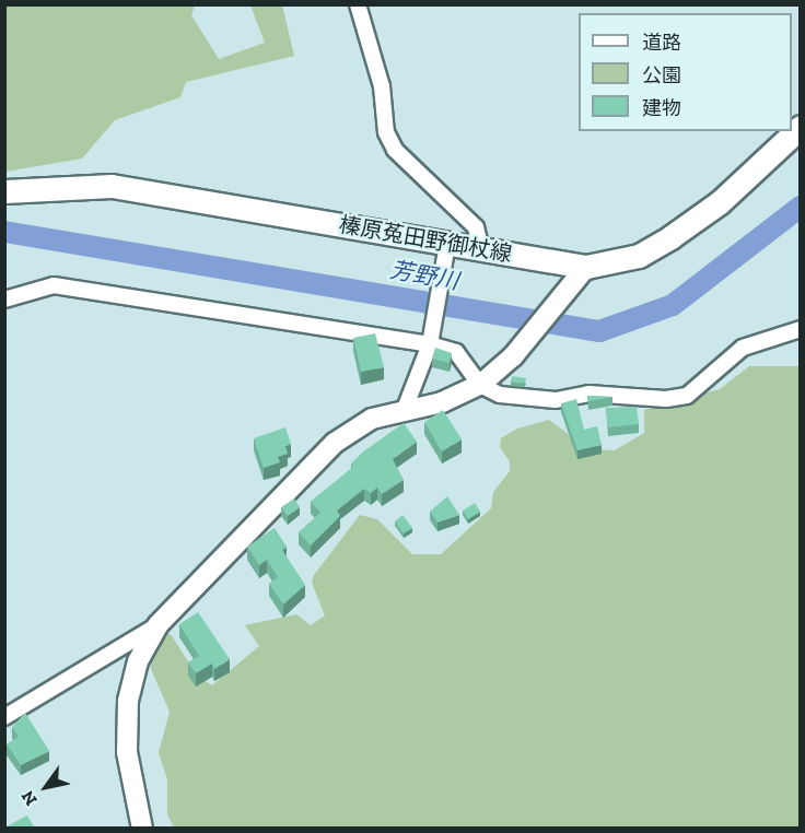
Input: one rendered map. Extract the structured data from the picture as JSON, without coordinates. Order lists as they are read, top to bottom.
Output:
{
  "streets": {
    "main road": ["榛原菟田野御杖線"]
  },
  "water": ["芳野川"],
  "legend": ["道路", "公園", "建物"],
  "north": "bottom left"
}
